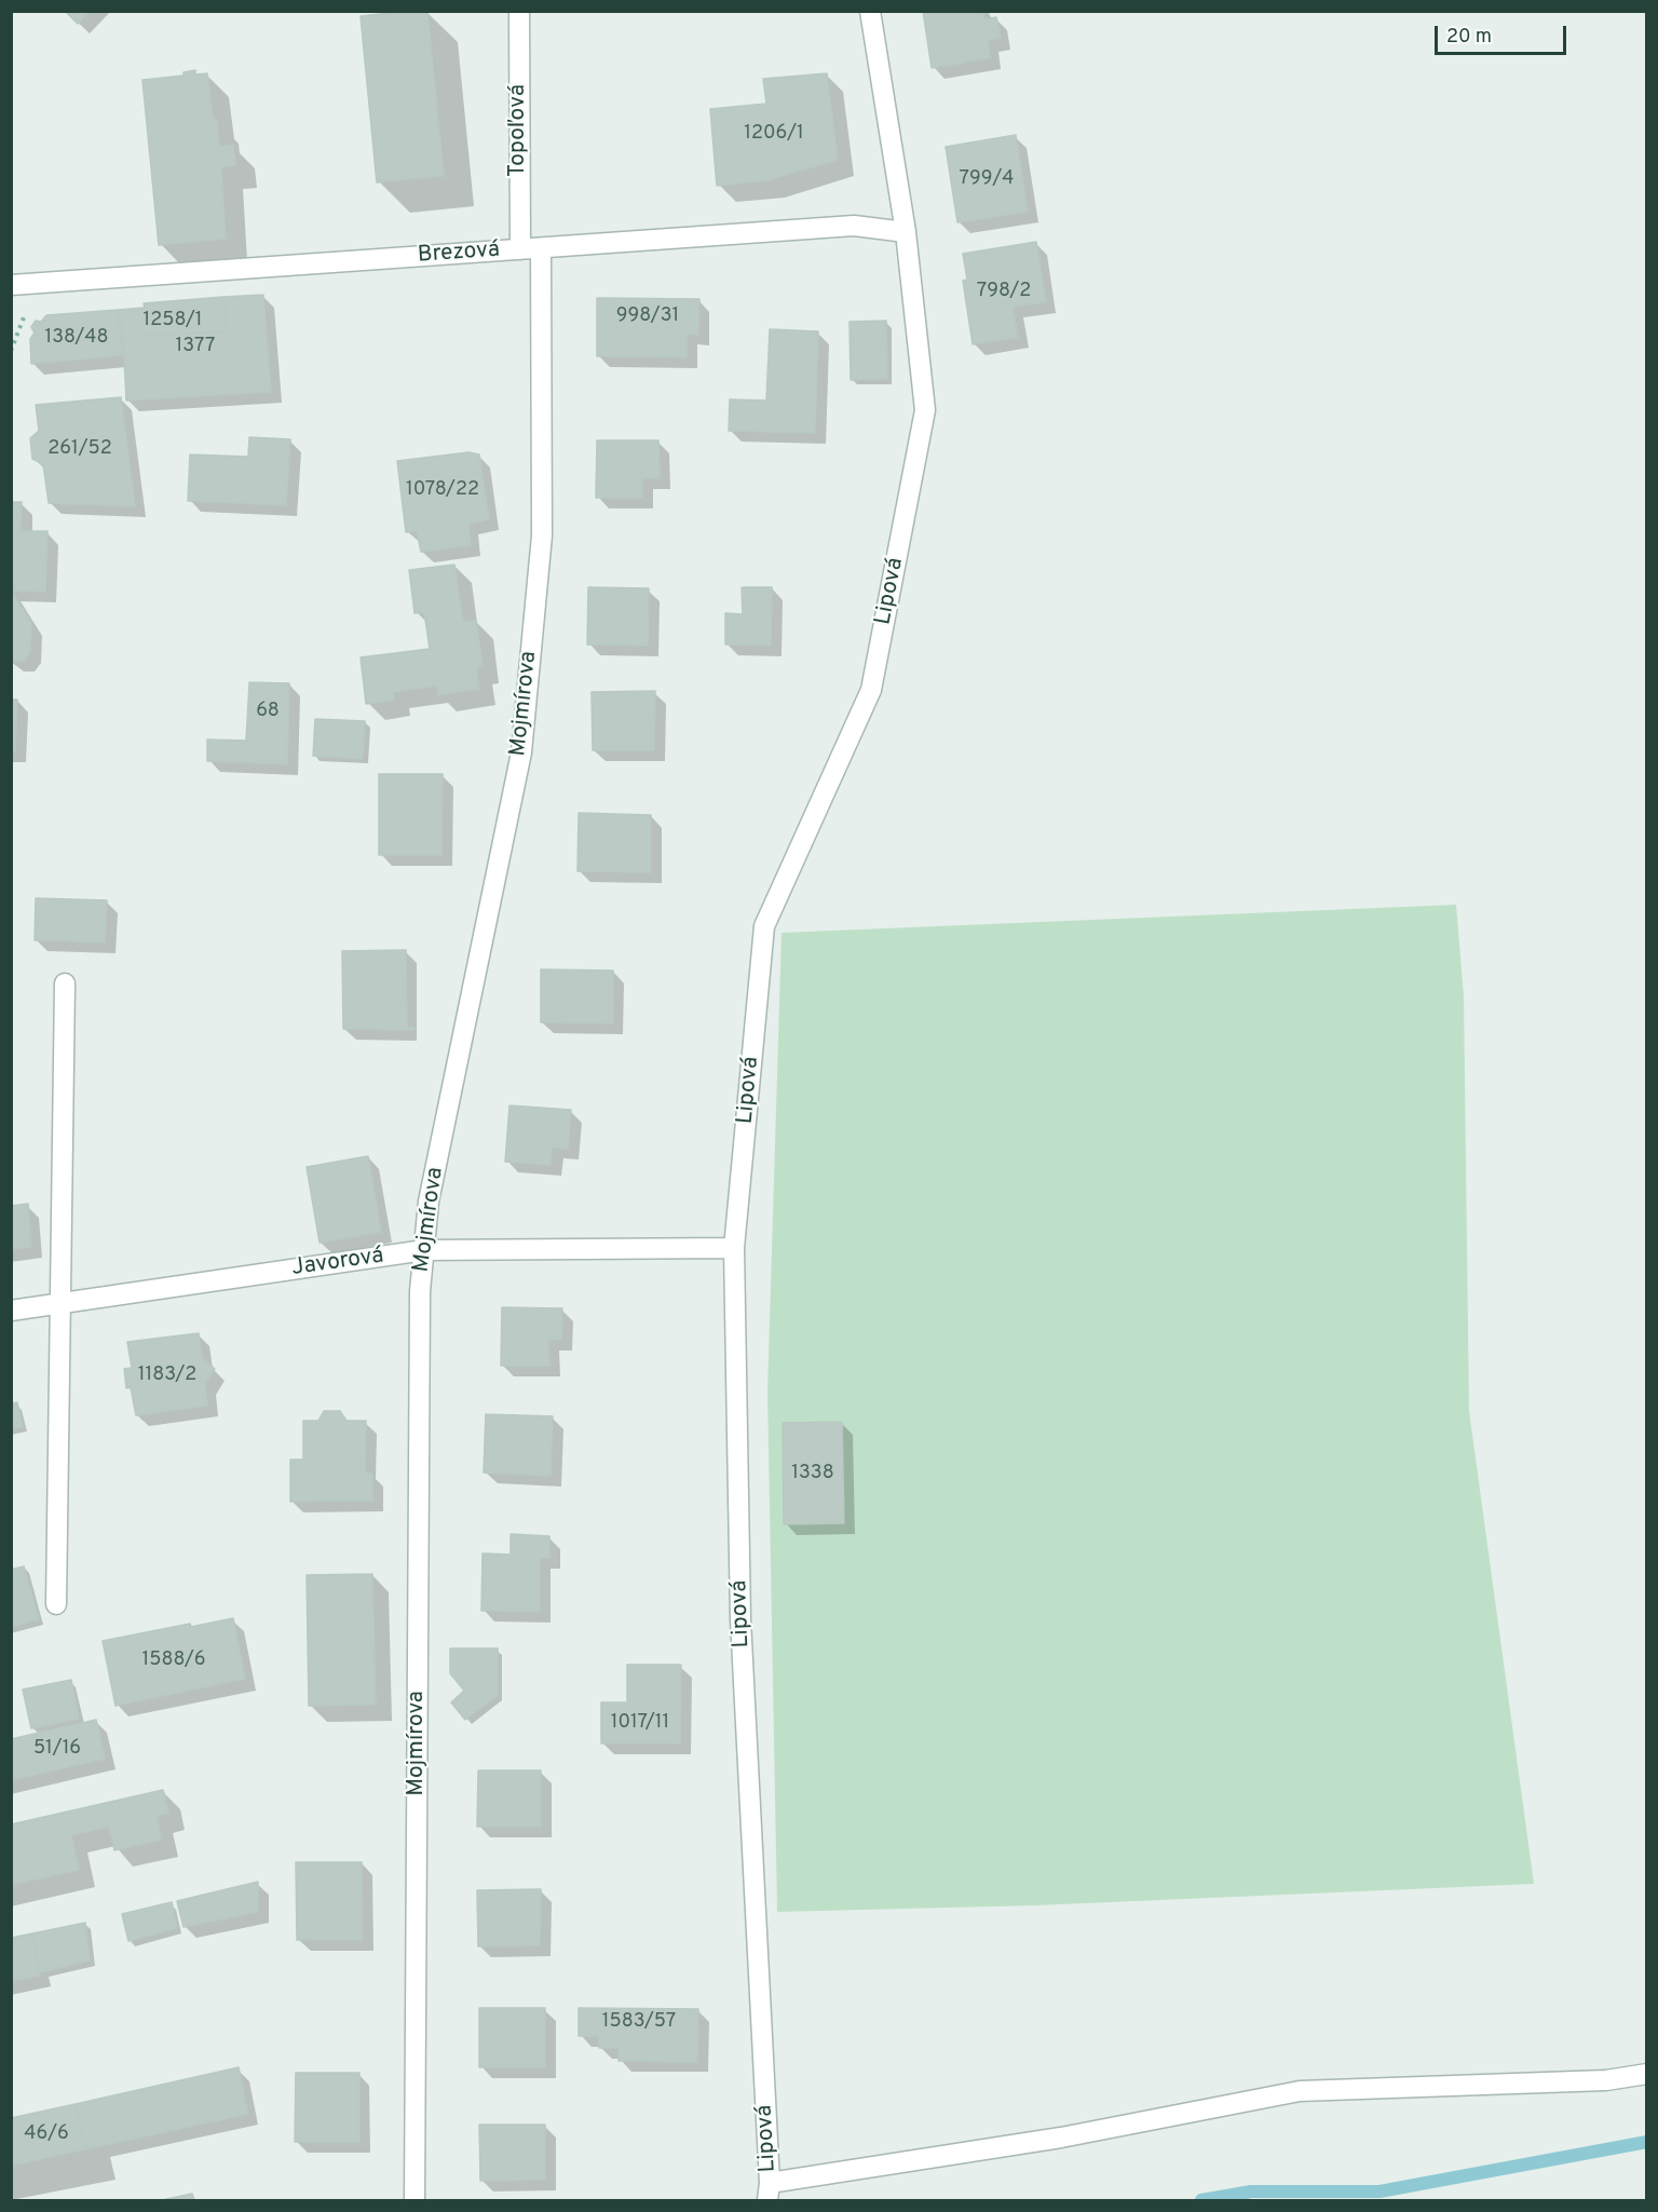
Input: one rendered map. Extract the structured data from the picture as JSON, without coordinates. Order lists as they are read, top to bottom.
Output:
{
  "streets": {
    "street": [
      "Topoľová",
      "Brezová",
      "Lipová",
      "Mojmírova",
      "Javorová"
    ]
  },
  "crossings": [
    ["Topoľová", "Brezová"],
    ["Brezová", "Lipová"],
    ["Brezová", "Mojmírova"],
    ["Lipová", "Javorová"],
    ["Mojmírova", "Javorová"]
  ],
  "house_numbers": [
    "1206/1",
    "799/4",
    "798/2",
    "998/31",
    "1258/1",
    "138/48",
    "1377",
    "261/52",
    "1078/22",
    "68",
    "1183/2",
    "1338",
    "1588/6",
    "1017/11",
    "51/16",
    "1583/57",
    "46/6"
  ],
  "scale_bar": "20 m"
}
